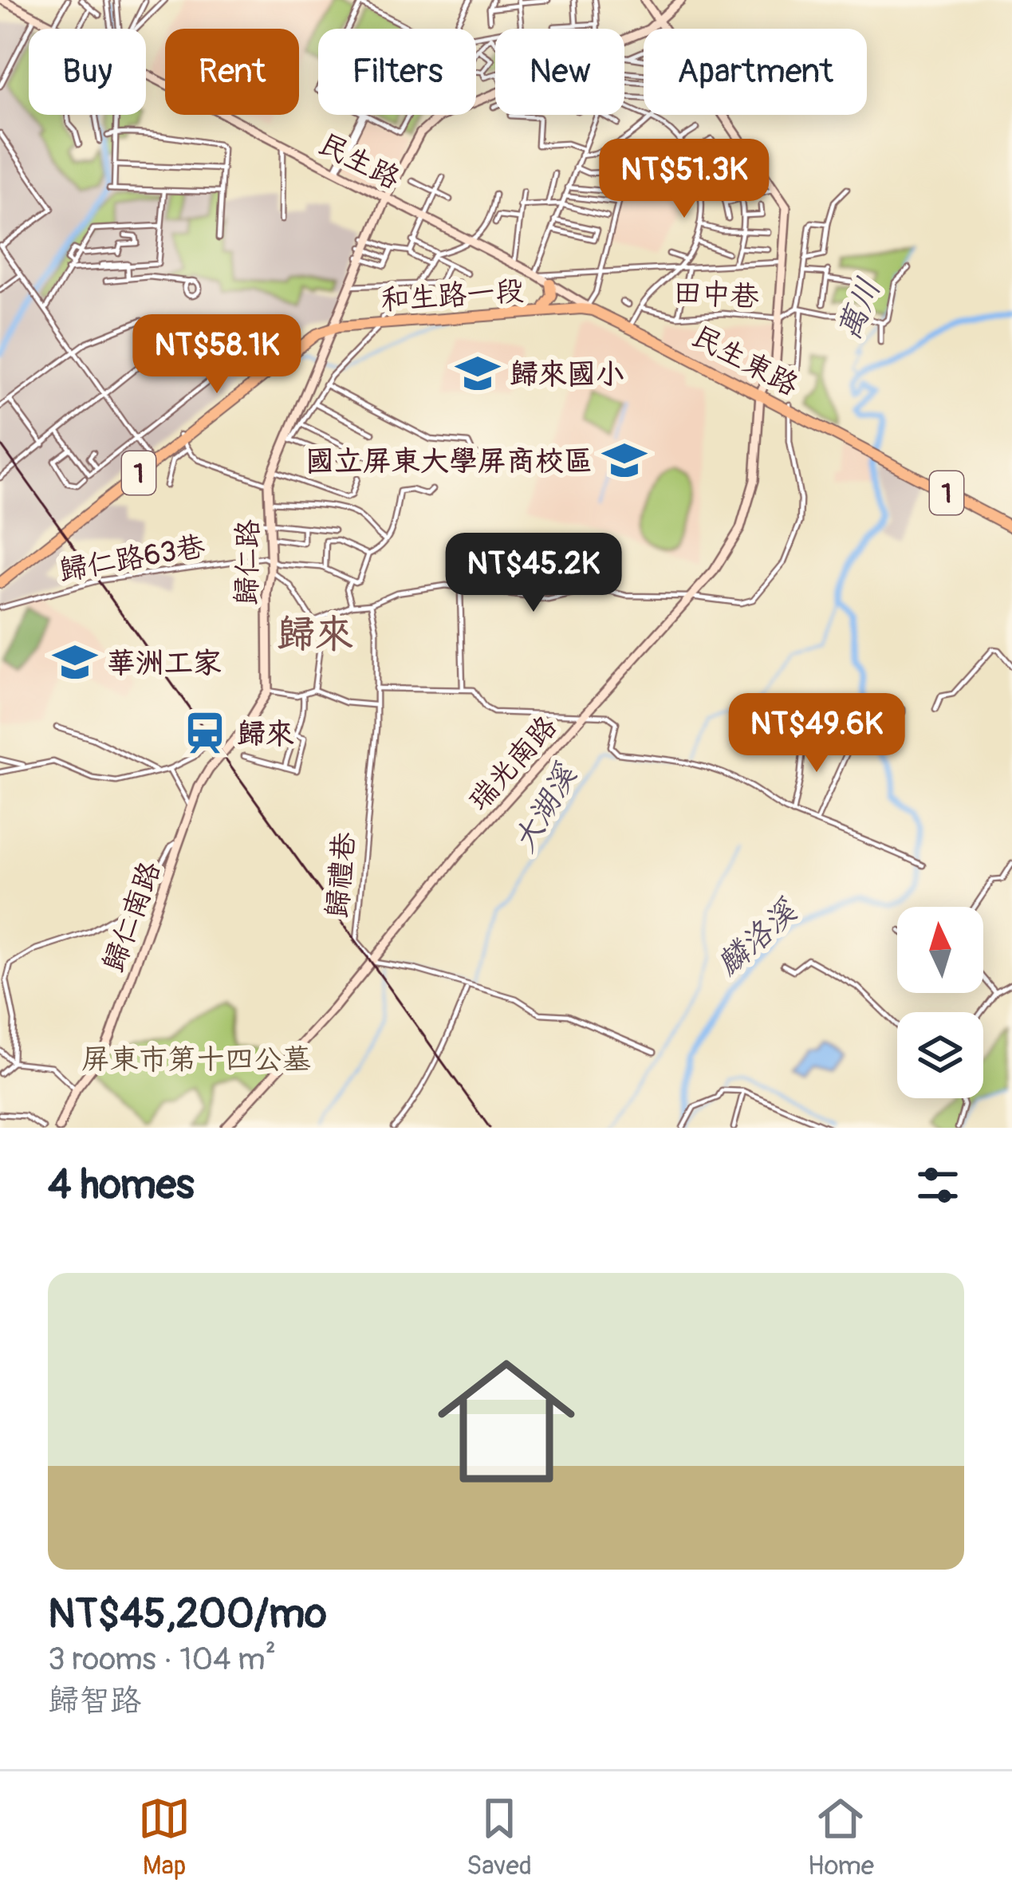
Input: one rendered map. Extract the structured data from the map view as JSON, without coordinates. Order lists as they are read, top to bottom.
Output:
{
  "streets": {
    "main road": ["和生路一段", "民生東路", "1"],
    "street": [
      "民生路",
      "田中巷",
      "歸仁路63巷",
      "歸仁路",
      "瑞光南路",
      "歸禮巷",
      "歸仁南路"
    ]
  },
  "crossings": [
    ["民生路", "民生東路"],
    ["民生路", "歸仁路"],
    ["和生路一段", "民生東路"],
    ["和生路一段", "歸仁路"],
    ["民生東路", "瑞光南路"],
    ["歸仁路63巷", "歸仁路"],
    ["歸仁路", "歸仁南路"],
    ["瑞光南路", "歸禮巷"]
  ],
  "districts": ["歸來"],
  "water": ["萬川", "大湖溪", "麟洛溪"],
  "parks": ["屏東市第十四公墓"],
  "places": {
    "school or university": ["歸來國小", "國立屏東大學屏商校區", "華洲工家"],
    "station": ["歸來"]
  },
  "north": "top",
  "page": {
    "chip": [
      "Buy",
      "Rent",
      "Filters",
      "New",
      "Apartment"
    ],
    "price": [
      "NT$51.3K",
      "NT$58.1K",
      "NT$45.2K",
      "NT$49.6K"
    ],
    "heading": "4 homes",
    "list": [
      {
        "name": "NT$45,200/mo",
        "note": "3 rooms · 104 m² · 歸智路"
      }
    ],
    "tabs": ["Map", "Saved", "Home"]
  }
}
